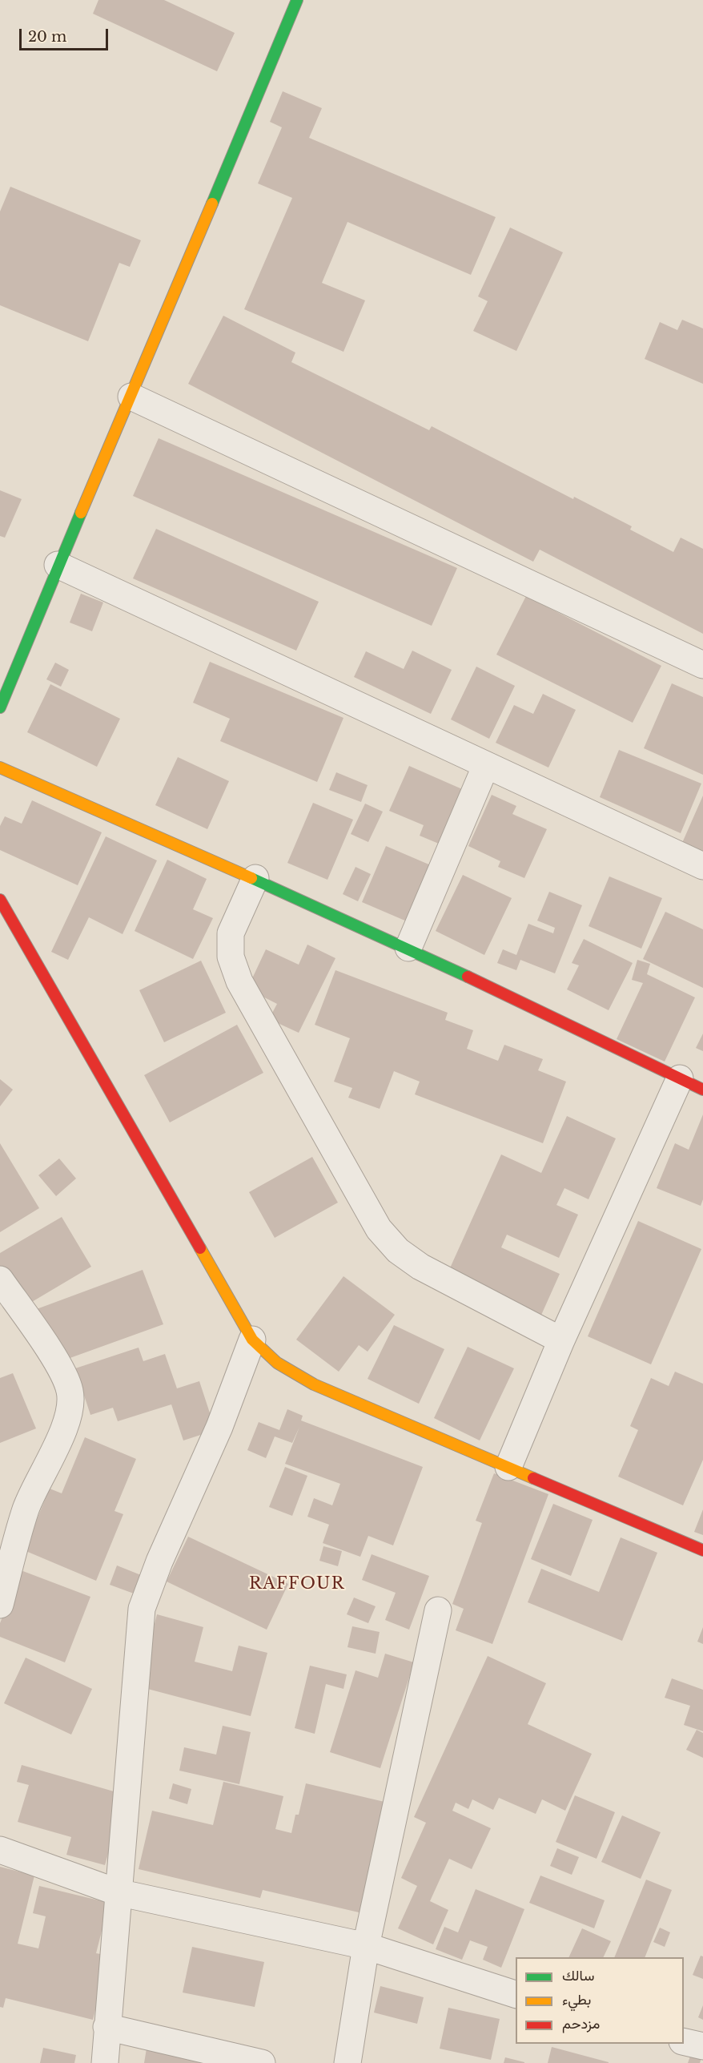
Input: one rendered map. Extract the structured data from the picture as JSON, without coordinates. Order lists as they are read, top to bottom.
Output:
{
  "districts": ["RAFFOUR"],
  "legend": ["سالك", "بطيء", "مزدحم"],
  "scale_bar": "20 m"
}
